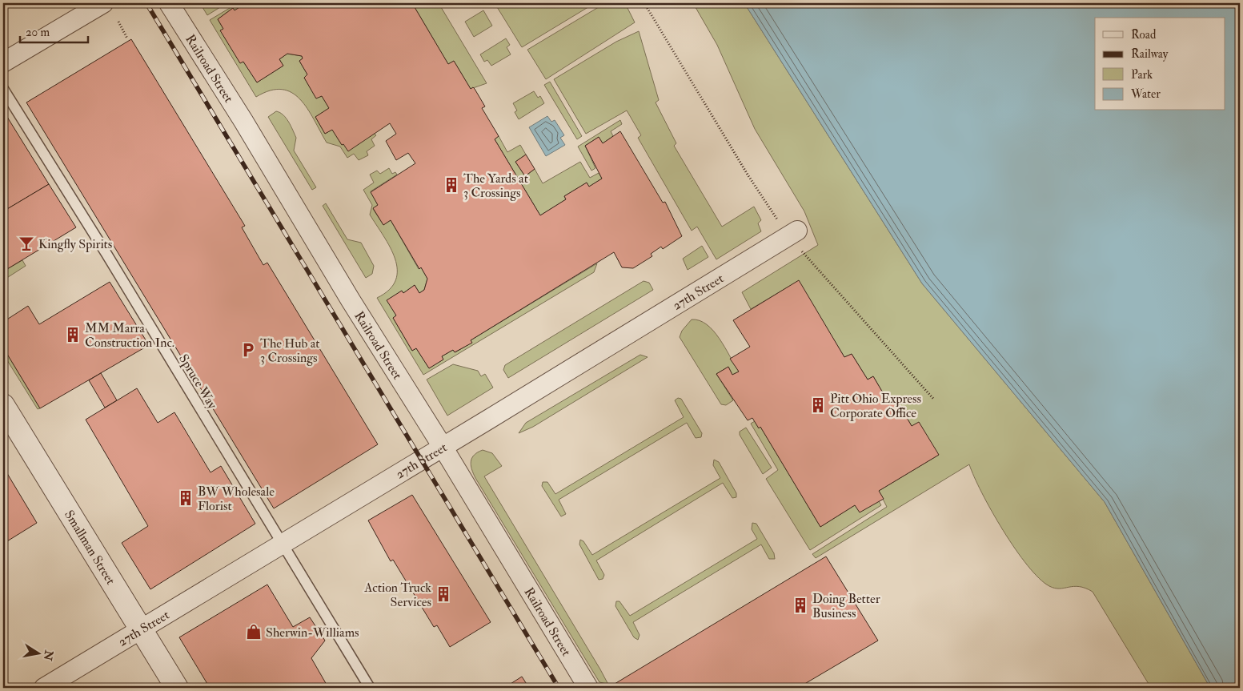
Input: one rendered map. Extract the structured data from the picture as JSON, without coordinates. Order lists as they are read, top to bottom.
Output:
{
  "streets": {
    "street": ["Railroad Street", "27th Street", "Smallman Street"],
    "lane": ["Spruce Way"]
  },
  "crossings": [
    ["Railroad Street", "27th Street"],
    ["27th Street", "Spruce Way"],
    ["27th Street", "Smallman Street"]
  ],
  "places": {
    "building": [
      "The Yards at 3 Crossings",
      "MM Marra Construction Inc.",
      "Pitt Ohio Express Corporate Office",
      "BW Wholesale Florist",
      "Action Truck Services",
      "Doing Better Business"
    ],
    "bar": ["Kingfly Spirits"],
    "parking": ["The Hub at 3 Crossings"],
    "shop": ["Sherwin-Williams"]
  },
  "legend": [
    "Road",
    "Railway",
    "Park",
    "Water"
  ],
  "scale_bar": "20 m",
  "north": "right"
}
